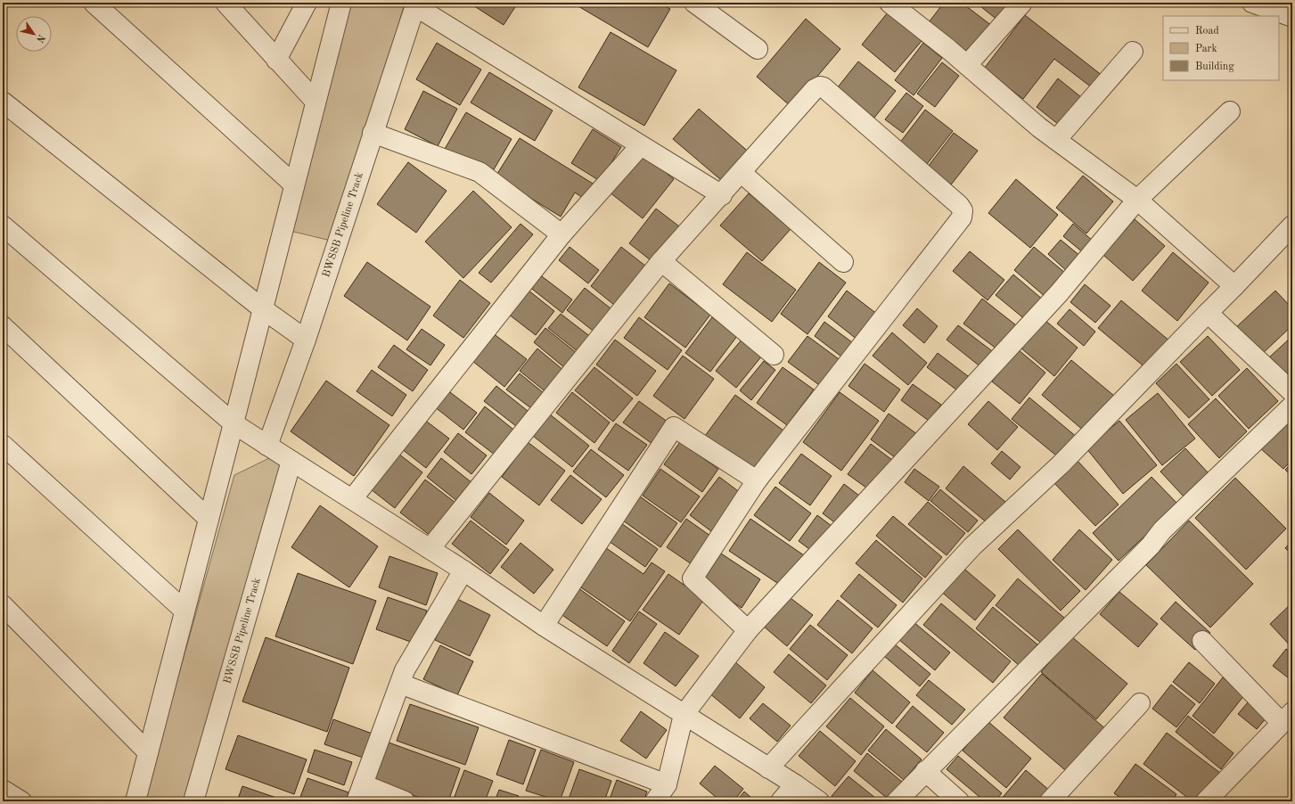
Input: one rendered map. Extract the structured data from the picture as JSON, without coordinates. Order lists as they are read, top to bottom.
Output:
{
  "streets": {
    "street": ["BWSSB Pipeline Track"]
  },
  "legend": ["Road", "Park", "Building"],
  "north": "bottom right"
}
